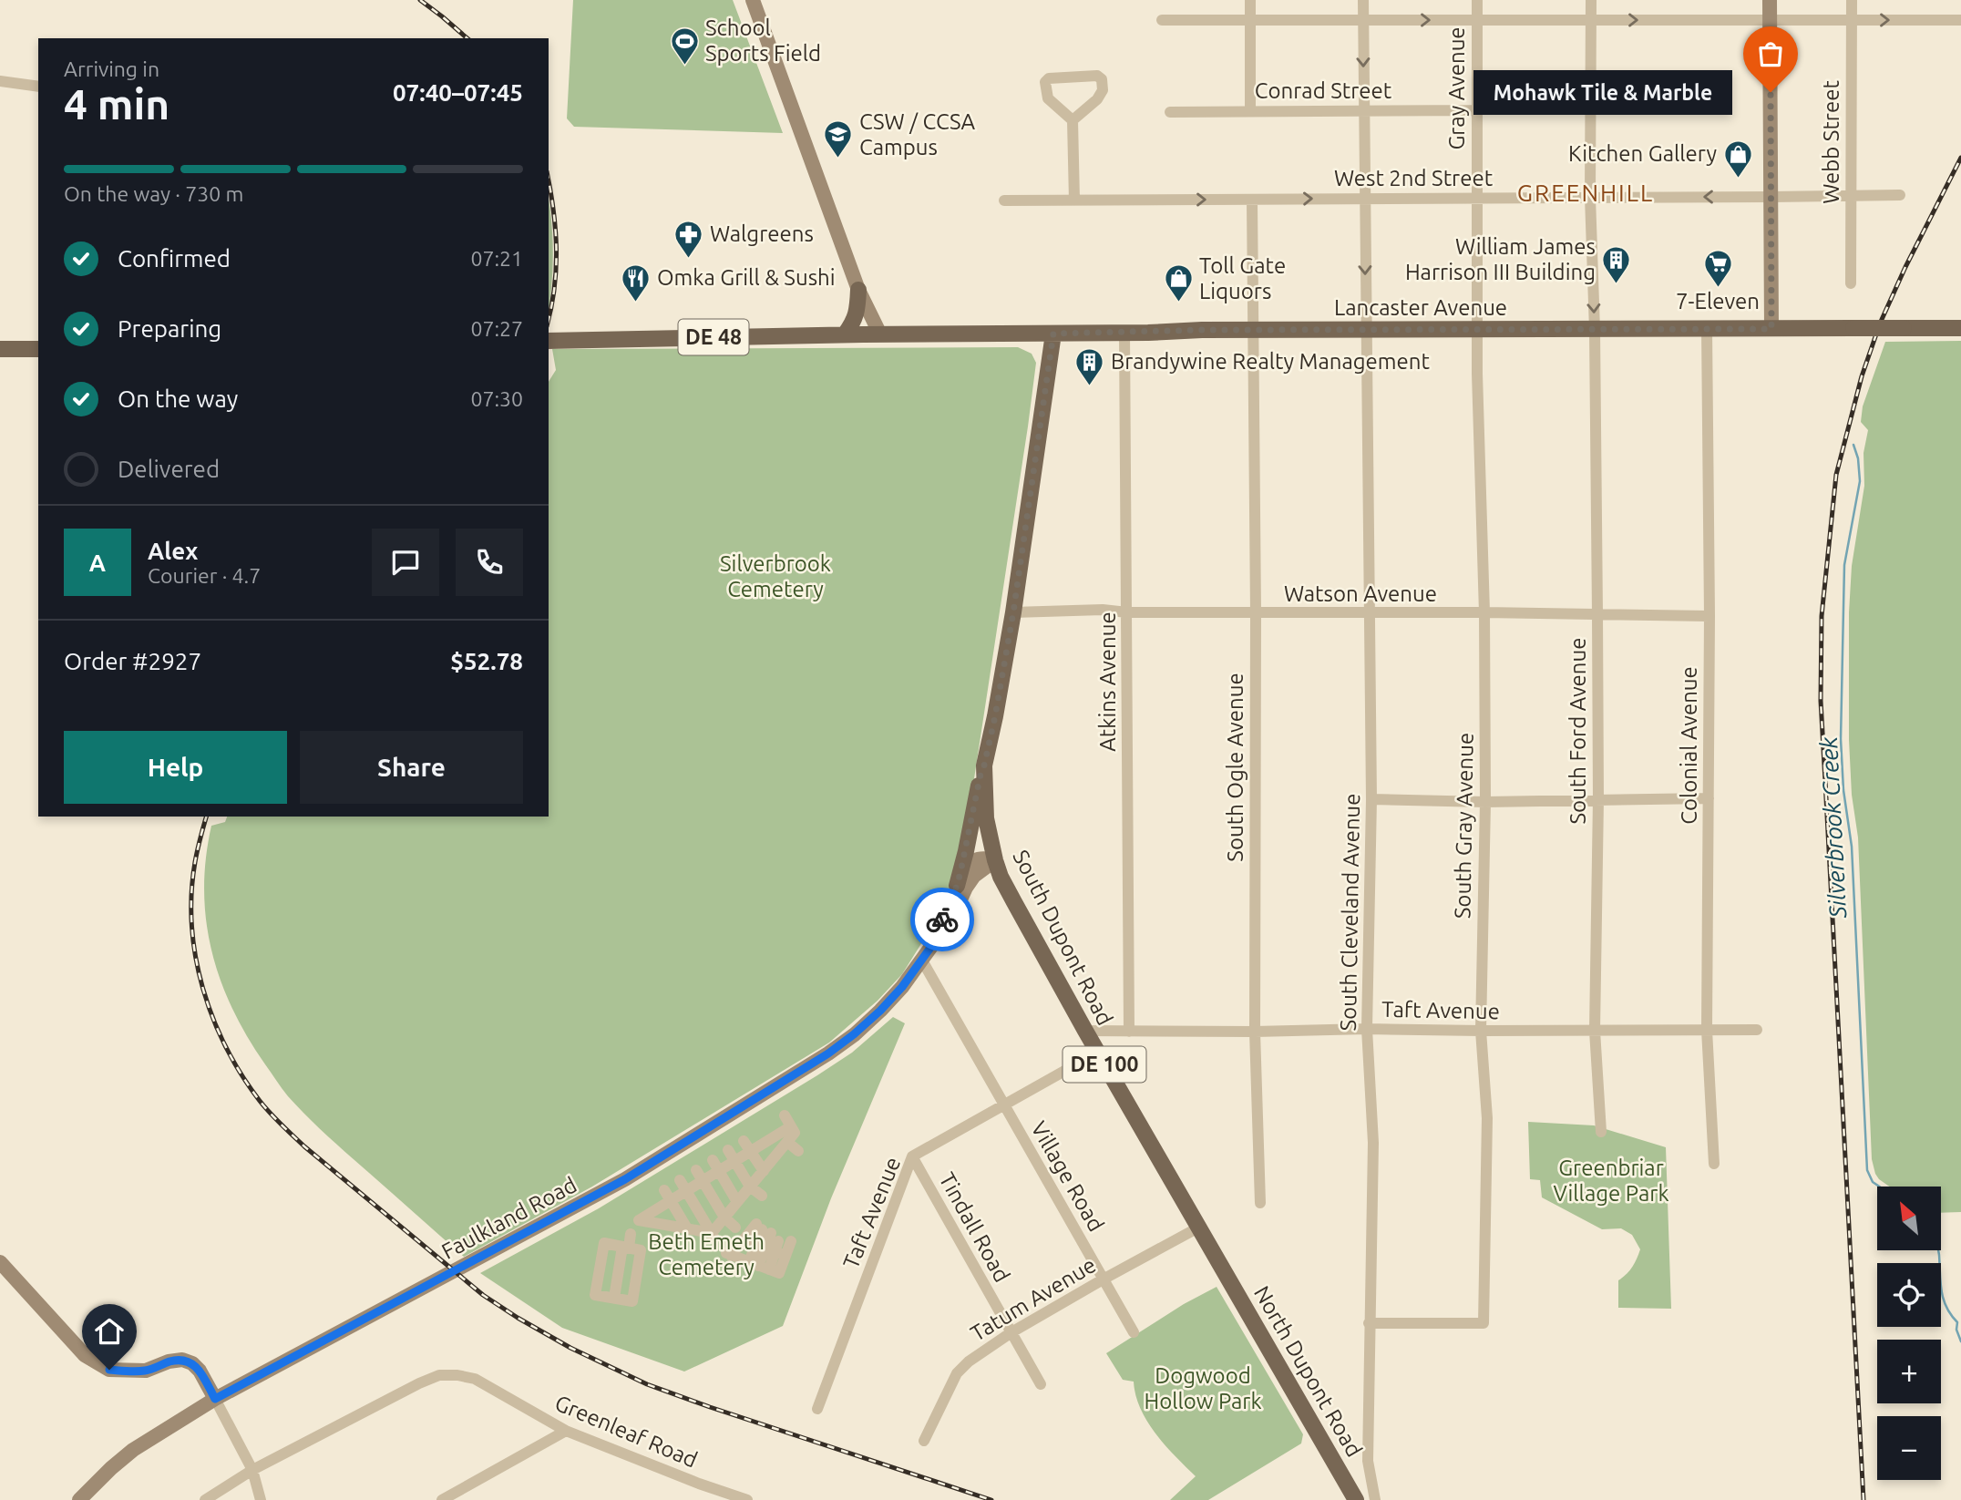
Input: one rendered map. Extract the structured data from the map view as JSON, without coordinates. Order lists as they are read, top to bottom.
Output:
{
  "streets": {
    "main road": [
      "Lancaster Avenue",
      "DE 48",
      "South Dupont Road",
      "DE 100",
      "Faulkland Road",
      "North Dupont Road"
    ],
    "street": [
      "Gray Avenue",
      "Conrad Street",
      "Webb Street",
      "West 2nd Street",
      "Watson Avenue",
      "Atkins Avenue",
      "South Ford Avenue",
      "Colonial Avenue",
      "South Ogle Avenue",
      "South Gray Avenue",
      "South Cleveland Avenue",
      "Taft Avenue",
      "Village Road",
      "Tindall Road",
      "Tatum Avenue",
      "Greenleaf Road"
    ]
  },
  "crossings": [
    ["Gray Avenue", "Conrad Street"],
    ["Gray Avenue", "West 2nd Street"],
    ["Gray Avenue", "Lancaster Avenue"],
    ["Gray Avenue", "South Gray Avenue"],
    ["Conrad Street", "South Cleveland Avenue"],
    ["Webb Street", "West 2nd Street"],
    ["West 2nd Street", "South Ford Avenue"],
    ["West 2nd Street", "South Ogle Avenue"],
    ["West 2nd Street", "South Cleveland Avenue"],
    ["Lancaster Avenue", "DE 48"],
    ["Lancaster Avenue", "Atkins Avenue"],
    ["Lancaster Avenue", "South Ford Avenue"],
    ["Lancaster Avenue", "Colonial Avenue"],
    ["Lancaster Avenue", "South Ogle Avenue"],
    ["Lancaster Avenue", "South Gray Avenue"],
    ["Lancaster Avenue", "South Cleveland Avenue"],
    ["Lancaster Avenue", "South Dupont Road"],
    ["Watson Avenue", "Atkins Avenue"],
    ["Watson Avenue", "South Ford Avenue"],
    ["Watson Avenue", "Colonial Avenue"],
    ["Watson Avenue", "South Ogle Avenue"],
    ["Watson Avenue", "South Gray Avenue"],
    ["Watson Avenue", "South Cleveland Avenue"],
    ["Watson Avenue", "South Dupont Road"],
    ["Atkins Avenue", "Taft Avenue"],
    ["South Ford Avenue", "Taft Avenue"],
    ["Colonial Avenue", "Taft Avenue"],
    ["South Ogle Avenue", "Taft Avenue"],
    ["South Gray Avenue", "South Cleveland Avenue"],
    ["South Gray Avenue", "Taft Avenue"],
    ["South Cleveland Avenue", "Taft Avenue"],
    ["South Dupont Road", "Taft Avenue"],
    ["South Dupont Road", "Faulkland Road"],
    ["South Dupont Road", "Tatum Avenue"],
    ["South Dupont Road", "North Dupont Road"],
    ["Taft Avenue", "Village Road"],
    ["Taft Avenue", "Tindall Road"],
    ["Village Road", "Faulkland Road"],
    ["Village Road", "Tatum Avenue"],
    ["Tindall Road", "Tatum Avenue"]
  ],
  "districts": ["GREENHILL"],
  "water": ["Silverbrook Creek"],
  "parks": [
    "Silverbrook Cemetery",
    "Greenbriar Village Park",
    "Beth Emeth Cemetery",
    "Dogwood Hollow Park"
  ],
  "places": {
    "sports": ["School Sports Field"],
    "other": ["Mohawk Tile & Marble"],
    "school or university": ["CSW / CCSA Campus"],
    "shop": ["Kitchen Gallery", "Toll Gate Liquors"],
    "pharmacy": ["Walgreens"],
    "building": ["William James Harrison III Building", "Brandywine Realty Management"],
    "supermarket": ["7-Eleven"],
    "restaurant": ["Omka Grill & Sushi"]
  },
  "north": "top left",
  "page": {
    "heading": ["4 min", "Arriving in", "07:40–07:45"],
    "panel": [
      "Alex",
      "Courier · 4.7",
      "Order #2927",
      "$52.78"
    ],
    "bubble": "Mohawk Tile & Marble",
    "bar": "On the way · 730 m",
    "list": [
      ["Confirmed", "07:21"],
      ["Preparing", "07:27"],
      ["On the way", "07:30"],
      "Delivered"
    ],
    "round": "A",
    "buttons": ["Help", "Share"],
    "map_buttons": ["+", "−"]
  }
}
